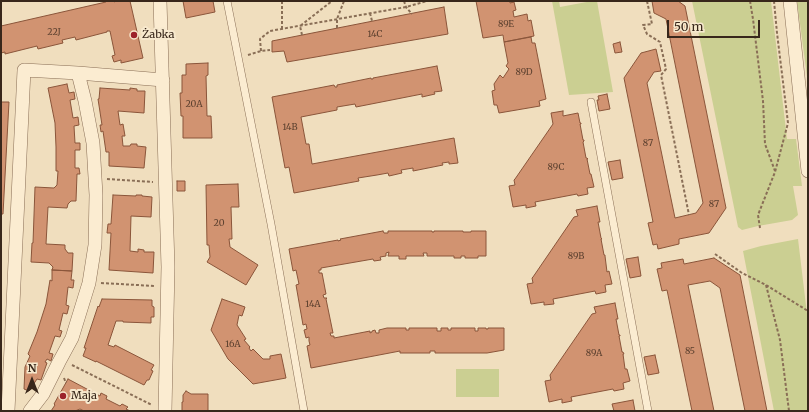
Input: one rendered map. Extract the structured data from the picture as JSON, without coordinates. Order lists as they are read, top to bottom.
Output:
{
  "places": ["Żabka", "Maja"],
  "house_numbers": [
    "89E",
    "22J",
    "14C",
    "89D",
    "20A",
    "14B",
    "87",
    "89C",
    "87",
    "20",
    "89B",
    "14A",
    "16A",
    "85",
    "89A"
  ],
  "scale_bar": "50 m",
  "north": "top"
}
